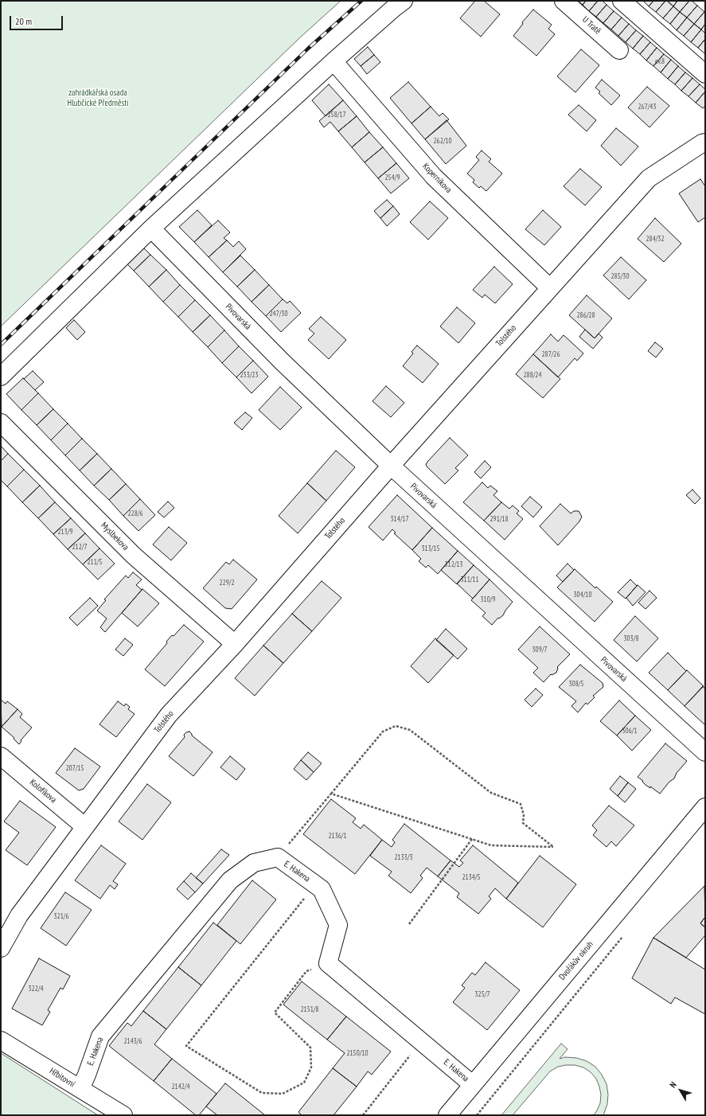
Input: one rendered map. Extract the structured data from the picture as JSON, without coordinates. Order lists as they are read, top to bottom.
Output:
{
  "streets": {
    "street": [
      "U Tratě",
      "Koperníkova",
      "Pivovarská",
      "Tolstého",
      "Myslbekova",
      "Kolofíkova",
      "E. Hakena",
      "Dvořákův okruh",
      "Hřbitovní"
    ]
  },
  "crossings": [
    ["Koperníkova", "Tolstého"],
    ["Pivovarská", "Tolstého"],
    ["Tolstého", "Myslbekova"],
    ["Tolstého", "Kolofíkova"],
    ["E. Hakena", "Dvořákův okruh"],
    ["E. Hakena", "Hřbitovní"]
  ],
  "parks": ["zahrádkářská osada Hlubčické Předměstí"],
  "house_numbers": [
    "ev.8",
    "267/43",
    "258/17",
    "262/10",
    "254/9",
    "284/32",
    "285/30",
    "247/30",
    "286/28",
    "287/26",
    "233/23",
    "288/24",
    "228/6",
    "314/17",
    "291/18",
    "213/9",
    "212/7",
    "313/15",
    "211/5",
    "312/13",
    "311/11",
    "229/2",
    "304/10",
    "310/9",
    "303/8",
    "309/7",
    "308/5",
    "306/1",
    "207/15",
    "2136/1",
    "2133/3",
    "2134/5",
    "321/6",
    "322/4",
    "325/7",
    "2151/8",
    "2143/6",
    "2150/10",
    "2142/4"
  ],
  "scale_bar": "20 m",
  "north": "top left"
}
